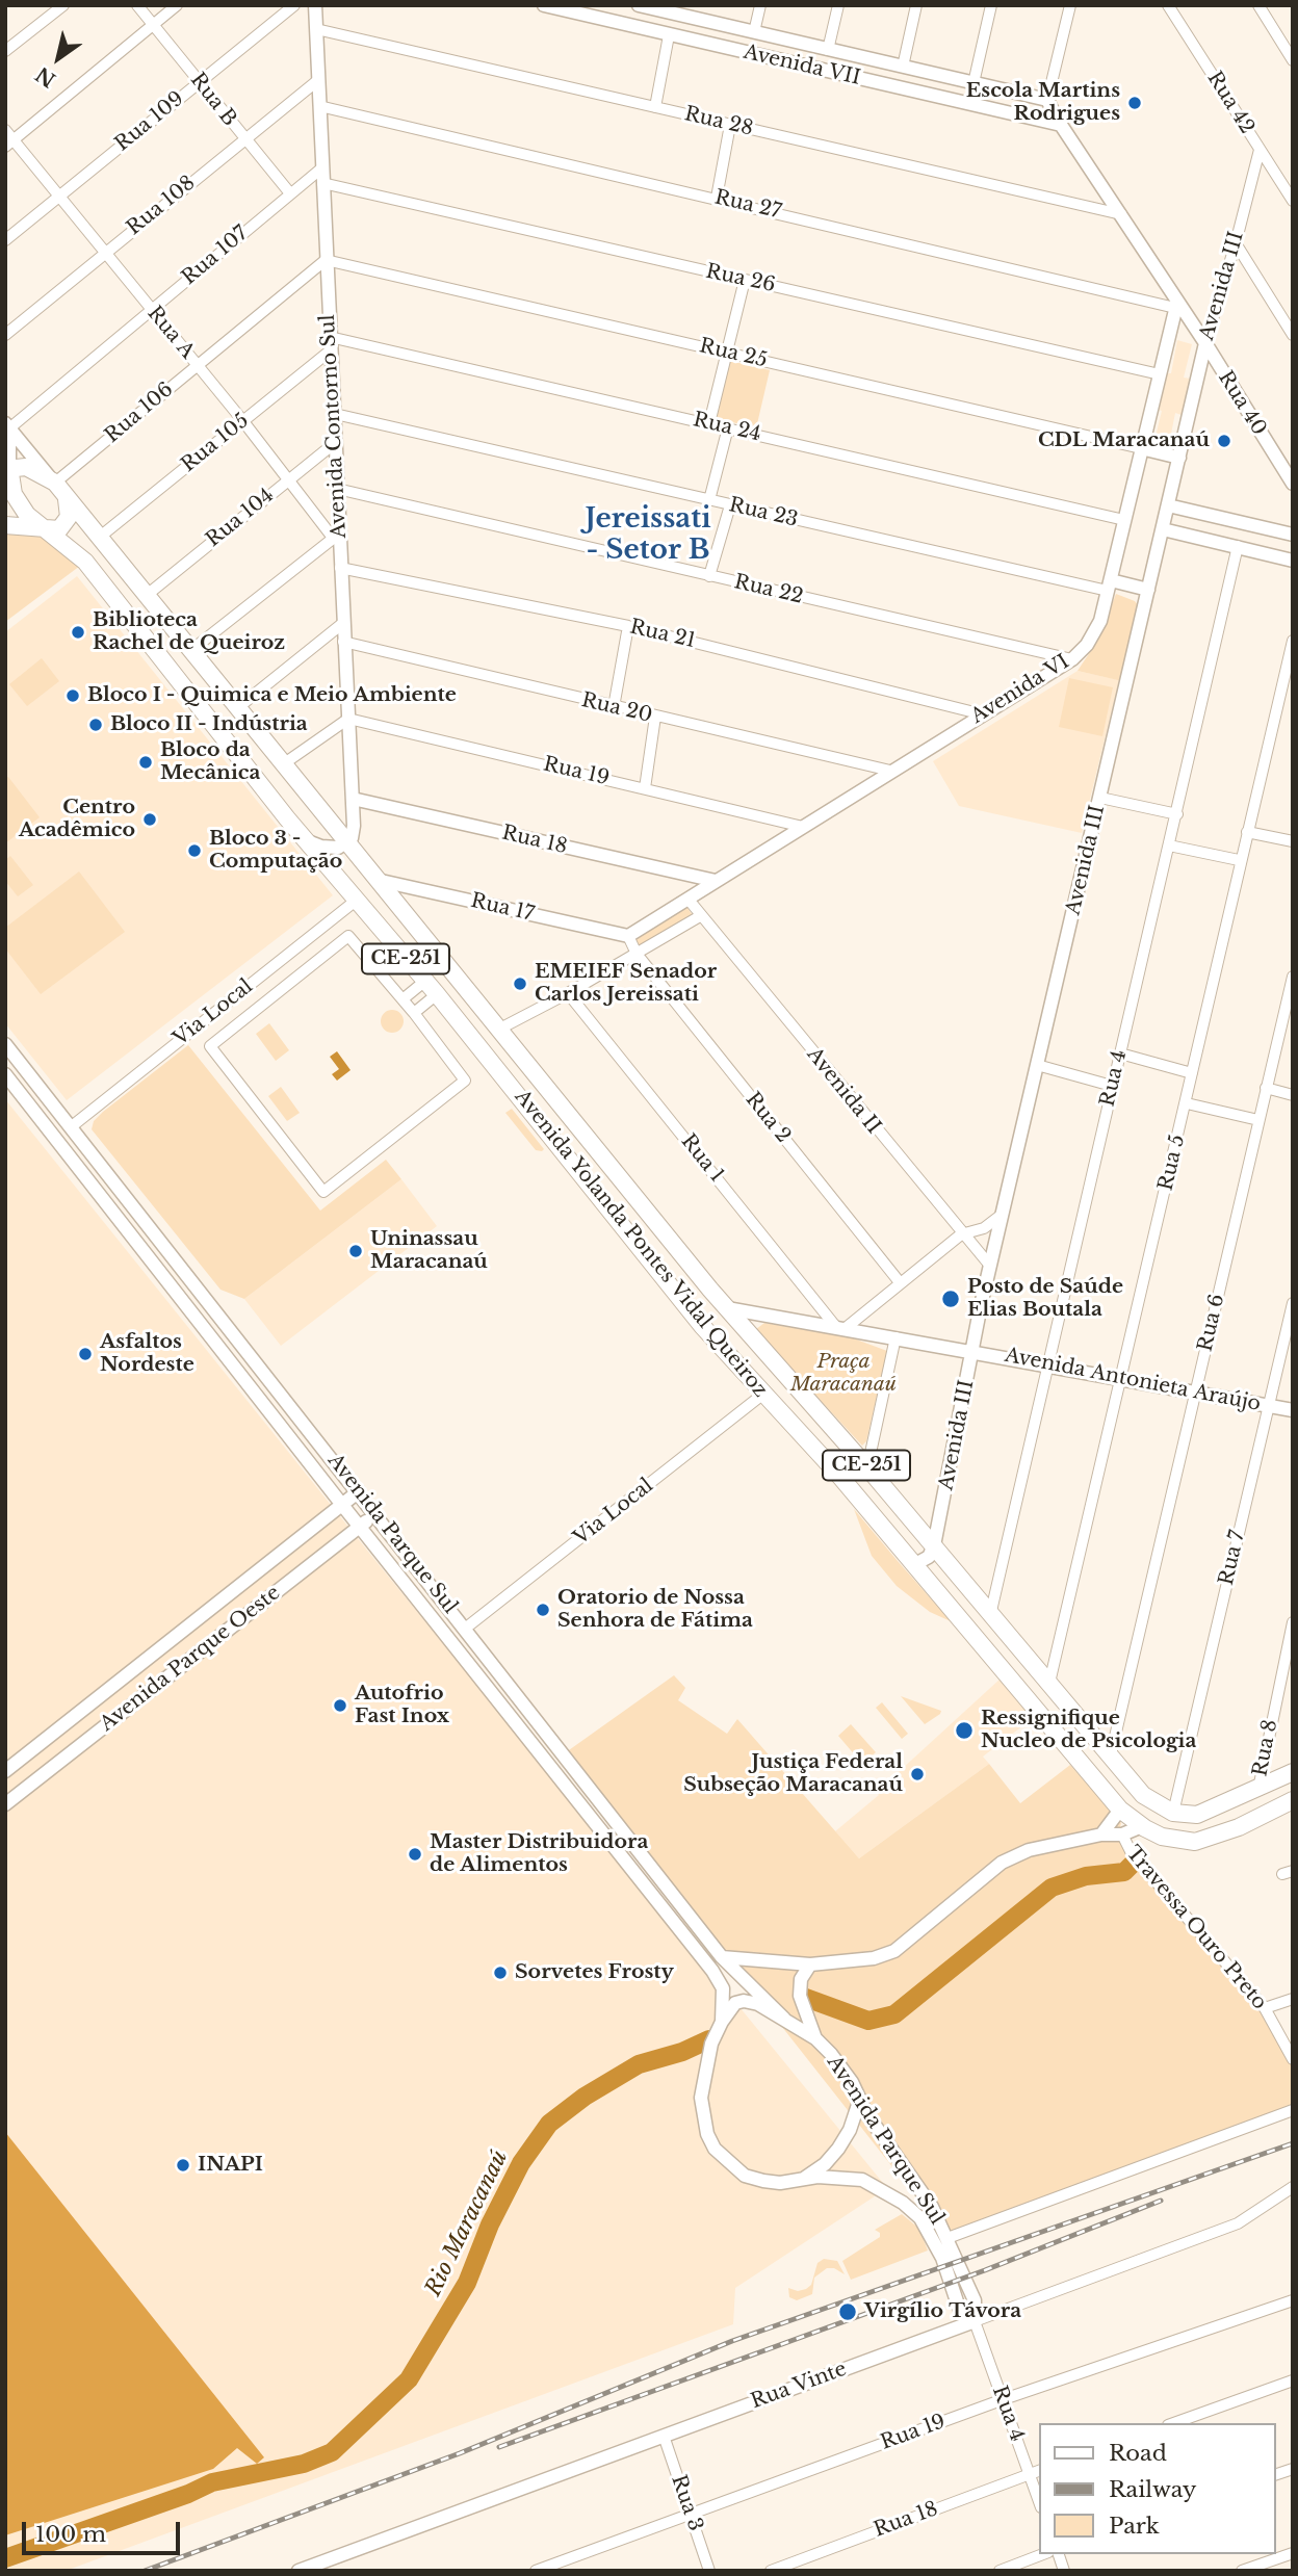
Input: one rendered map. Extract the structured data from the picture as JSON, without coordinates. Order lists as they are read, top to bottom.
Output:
{
  "streets": {
    "main road": ["CE-251", "Avenida Yolanda Pontes Vidal Queiroz"],
    "street": [
      "Avenida VII",
      "Rua B",
      "Rua 42",
      "Rua 109",
      "Rua 28",
      "Rua 27",
      "Rua 108",
      "Rua 107",
      "Rua 26",
      "Avenida III",
      "Rua A",
      "Rua 25",
      "Rua 40",
      "Rua 106",
      "Avenida Contorno Sul",
      "Rua 24",
      "Rua 105",
      "Rua 23",
      "Rua 104",
      "Rua 22",
      "Rua 21",
      "Avenida VI",
      "Rua 20",
      "Rua 19",
      "Rua 18",
      "Rua 17",
      "Via Local",
      "Rua 4",
      "Avenida II",
      "Rua 2",
      "Rua 1",
      "Rua 5",
      "Rua 6",
      "Avenida Antonieta Araújo",
      "Avenida Parque Sul",
      "Rua 7",
      "Avenida Parque Oeste",
      "Rua 8",
      "Travessa Ouro Preto",
      "Rua Vinte",
      "Rua 3"
    ]
  },
  "crossings": [
    ["Rua B", "Rua 109"],
    ["Rua B", "Rua 108"],
    ["Rua B", "Rua 107"],
    ["Rua 42", "Avenida III"],
    ["Rua 109", "Rua A"],
    ["Rua 28", "Rua 40"],
    ["Rua 28", "Avenida Contorno Sul"],
    ["Rua 27", "Rua 40"],
    ["Rua 27", "Avenida Contorno Sul"],
    ["Rua 27", "Avenida VI"],
    ["Rua 108", "Rua A"],
    ["Rua 108", "Avenida Contorno Sul"],
    ["Rua 107", "Rua A"],
    ["Rua 107", "Avenida Contorno Sul"],
    ["Rua 26", "Avenida Contorno Sul"],
    ["Rua 26", "Avenida VI"],
    ["Avenida III", "Rua 40"],
    ["Avenida III", "Avenida II"],
    ["Avenida III", "Avenida Yolanda Pontes Vidal Queiroz"],
    ["Avenida III", "Avenida Antonieta Araújo"],
    ["Rua A", "Rua 106"],
    ["Rua A", "Avenida Contorno Sul"],
    ["Rua A", "Rua 105"],
    ["Rua A", "Rua 104"],
    ["Rua 25", "Rua 106"],
    ["Rua 25", "Avenida Contorno Sul"],
    ["Rua 25", "Avenida VI"],
    ["Rua 40", "Avenida VI"],
    ["Rua 106", "Avenida Contorno Sul"],
    ["Rua 106", "CE-251"],
    ["Avenida Contorno Sul", "Rua 24"],
    ["Avenida Contorno Sul", "Rua 105"],
    ["Avenida Contorno Sul", "Rua 23"],
    ["Avenida Contorno Sul", "Rua 104"],
    ["Avenida Contorno Sul", "Rua 22"],
    ["Avenida Contorno Sul", "Rua 21"],
    ["Avenida Contorno Sul", "Rua 20"],
    ["Avenida Contorno Sul", "Rua 19"],
    ["Avenida Contorno Sul", "Rua 18"],
    ["Avenida Contorno Sul", "Avenida Yolanda Pontes Vidal Queiroz"],
    ["Rua 24", "Rua 105"],
    ["Rua 24", "Avenida VI"],
    ["Rua 105", "Avenida Yolanda Pontes Vidal Queiroz"],
    ["Rua 23", "Avenida VI"],
    ["Rua 104", "Avenida Yolanda Pontes Vidal Queiroz"],
    ["Rua 22", "Avenida VI"],
    ["Rua 21", "Avenida VI"],
    ["Avenida VI", "Rua 20"],
    ["Avenida VI", "Rua 19"],
    ["Avenida VI", "Rua 18"],
    ["Avenida VI", "Rua 17"],
    ["Avenida VI", "Avenida II"],
    ["Avenida VI", "Rua 2"],
    ["Rua 19", "Rua 4"],
    ["Rua 19", "Rua 3"],
    ["Rua 18", "Rua 4"],
    ["Rua 17", "Rua 2"],
    ["Rua 17", "Avenida Yolanda Pontes Vidal Queiroz"],
    ["CE-251", "Avenida Yolanda Pontes Vidal Queiroz"],
    ["CE-251", "Rua 6"],
    ["CE-251", "Rua 7"],
    ["Via Local", "Avenida Yolanda Pontes Vidal Queiroz"],
    ["Via Local", "Avenida Parque Sul"],
    ["Rua 4", "Avenida Yolanda Pontes Vidal Queiroz"],
    ["Rua 4", "Avenida Antonieta Araújo"],
    ["Rua 4", "Avenida Parque Sul"],
    ["Rua 4", "Rua Vinte"],
    ["Rua 1", "Avenida Antonieta Araújo"],
    ["Rua 5", "Avenida Yolanda Pontes Vidal Queiroz"],
    ["Rua 5", "Avenida Antonieta Araújo"],
    ["Avenida Yolanda Pontes Vidal Queiroz", "Rua 6"],
    ["Avenida Yolanda Pontes Vidal Queiroz", "Avenida Antonieta Araújo"],
    ["Rua 6", "Avenida Antonieta Araújo"],
    ["Avenida Antonieta Araújo", "Rua 7"],
    ["Avenida Parque Sul", "Avenida Parque Oeste"],
    ["Avenida Parque Sul", "Rua Vinte"],
    ["Rua Vinte", "Rua 3"]
  ],
  "districts": ["Jereissati - Setor B"],
  "water": ["Rio Maracanaú"],
  "parks": ["Praça Maracanaú"],
  "places": [
    "Escola Martins Rodrigues",
    "CDL Maracanaú",
    "Biblioteca Rachel de Queiroz",
    "Bloco I - Quimica e Meio Ambiente",
    "Bloco II - Indústria",
    "Bloco da Mecânica",
    "Centro Acadêmico",
    "Bloco 3 - Computação",
    "EMEIEF Senador Carlos Jereissati",
    "Uninassau Maracanaú",
    "Posto de Saúde Elias Boutala",
    "Asfaltos Nordeste",
    "Oratorio de Nossa Senhora de Fátima",
    "Autofrio Fast Inox",
    "Ressignifique Nucleo de Psicologia",
    "Justiça Federal Subseção Maracanaú",
    "Master Distribuidora de Alimentos",
    "Sorvetes Frosty",
    "INAPI",
    "Virgílio Távora"
  ],
  "legend": ["Road", "Railway", "Park"],
  "scale_bar": "100 m",
  "north": "bottom left"
}
